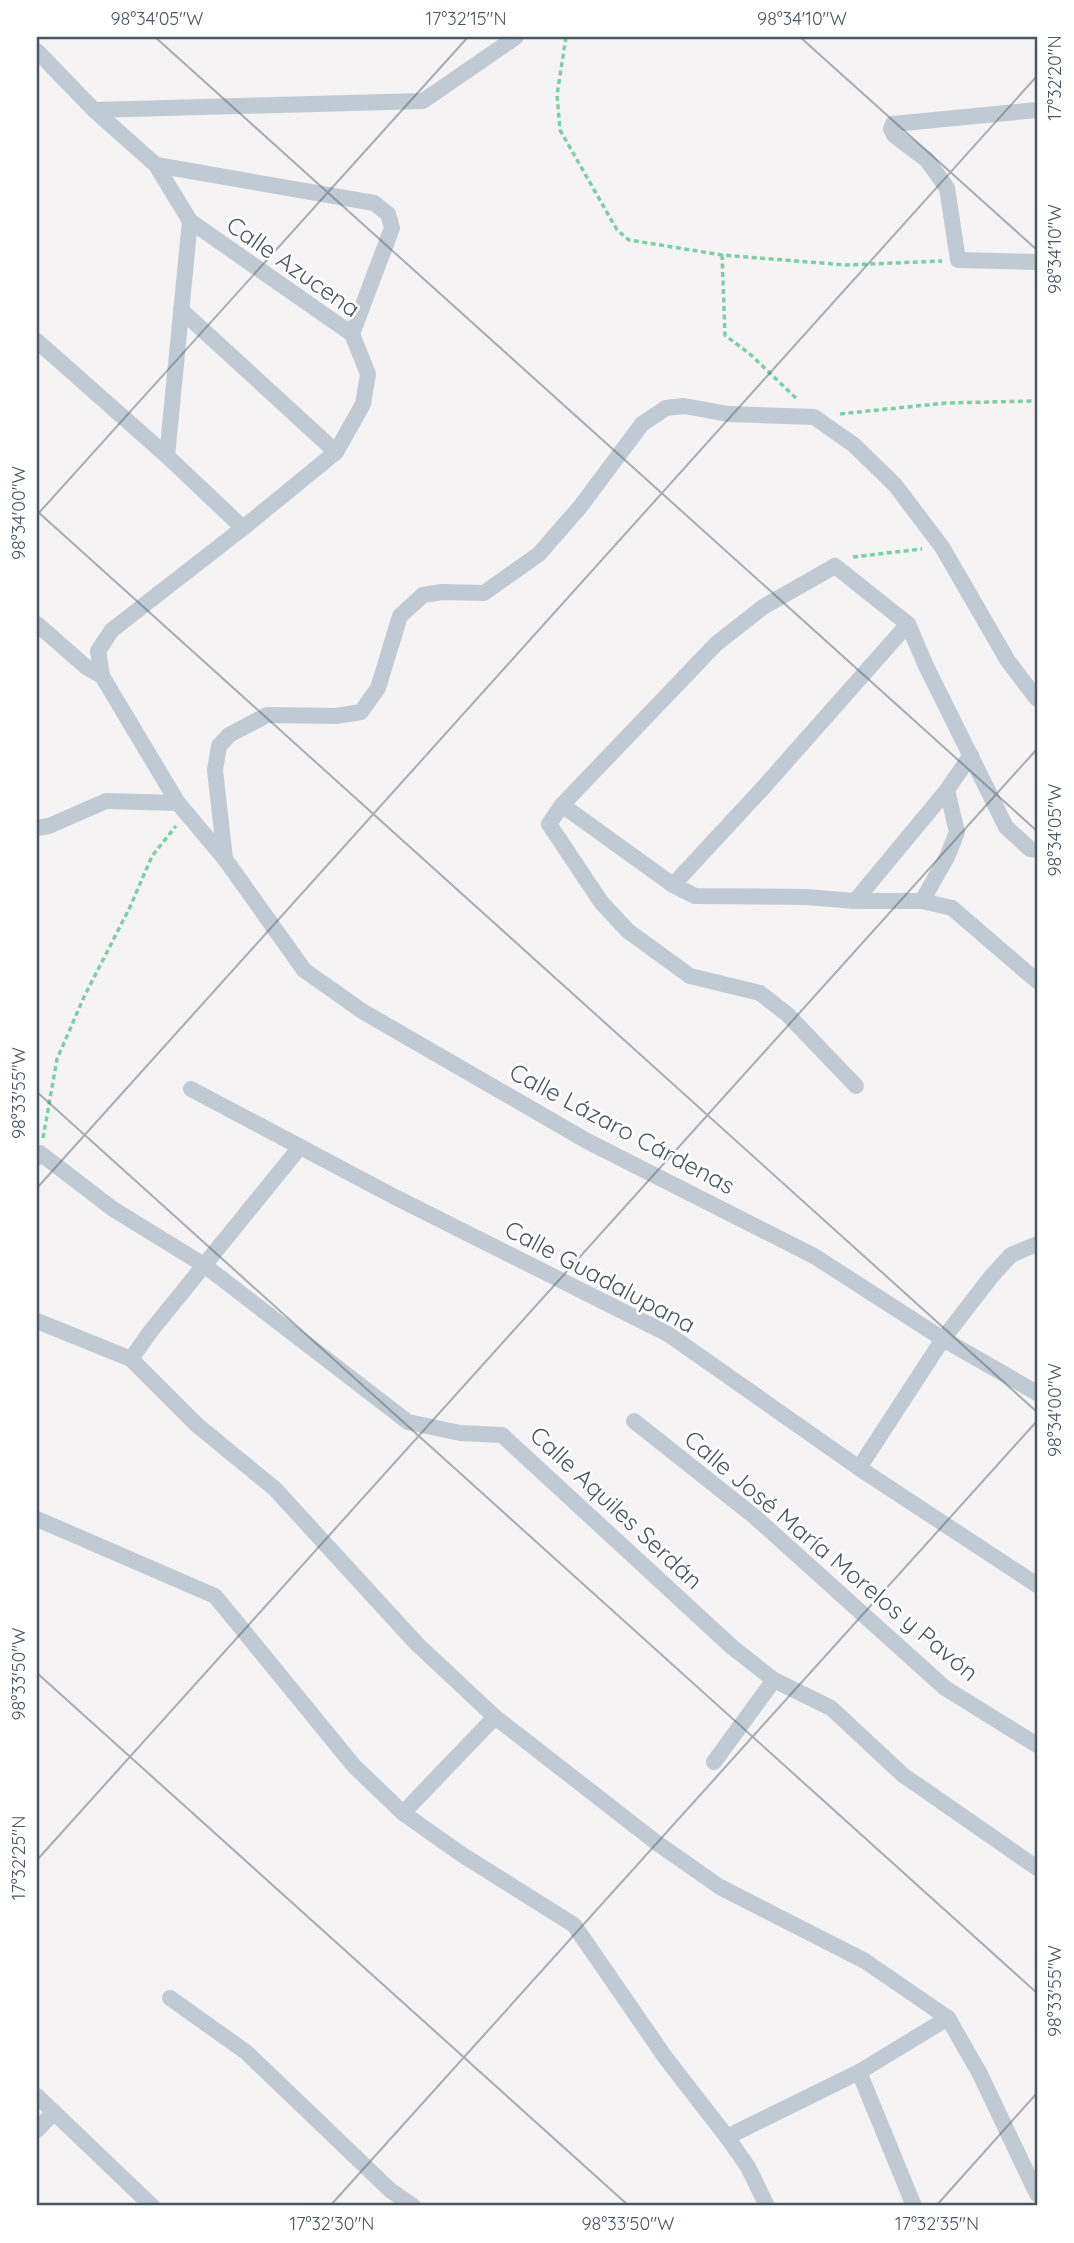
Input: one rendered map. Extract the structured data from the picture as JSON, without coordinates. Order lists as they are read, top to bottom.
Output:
{
  "streets": {
    "street": [
      "Calle Azucena",
      "Calle Lázaro Cárdenas",
      "Calle Guadalupana",
      "Calle Aquiles Serdán",
      "Calle José María Morelos y Pavón"
    ]
  },
  "crossings": [
    ["Calle Azucena", "Calle Lázaro Cárdenas"]
  ],
  "coordinates": [
    "98°34'05\"W",
    "17°32'15\"N",
    "98°34'10\"W",
    "17°32'20\"N",
    "98°34'00\"W",
    "98°33'55\"W",
    "98°33'50\"W",
    "17°32'25\"N",
    "17°32'30\"N",
    "17°32'35\"N"
  ]
}
